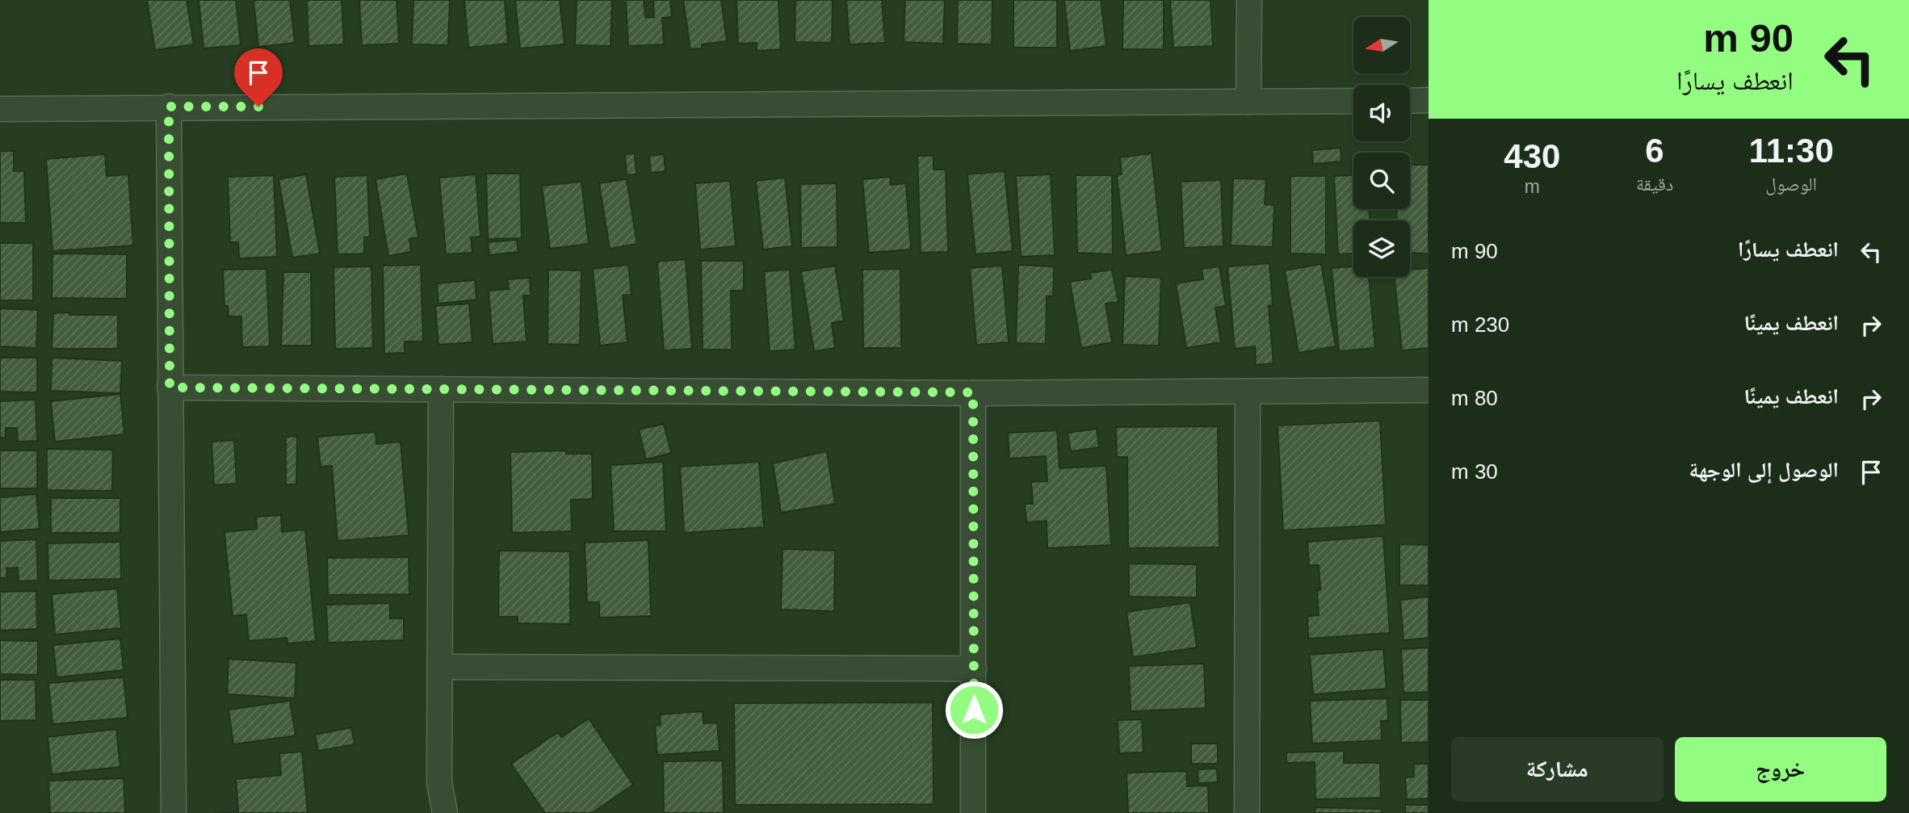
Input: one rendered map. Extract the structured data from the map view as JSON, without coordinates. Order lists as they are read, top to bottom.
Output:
{
  "north": "left",
  "page": {
    "turn": ["90 m", "انعطف يسارًا"],
    "eta": [
      "11:30",
      "الوصول",
      "6",
      "دقيقة",
      "430",
      "m"
    ],
    "list": [
      {
        "name": "انعطف يسارًا",
        "value": "90 m"
      },
      {
        "name": "انعطف يمينًا",
        "value": "230 m"
      },
      {
        "name": "انعطف يمينًا",
        "value": "80 m"
      },
      {
        "name": "الوصول إلى الوجهة",
        "value": "30 m"
      }
    ],
    "buttons": ["خروج", "مشاركة"]
  }
}
